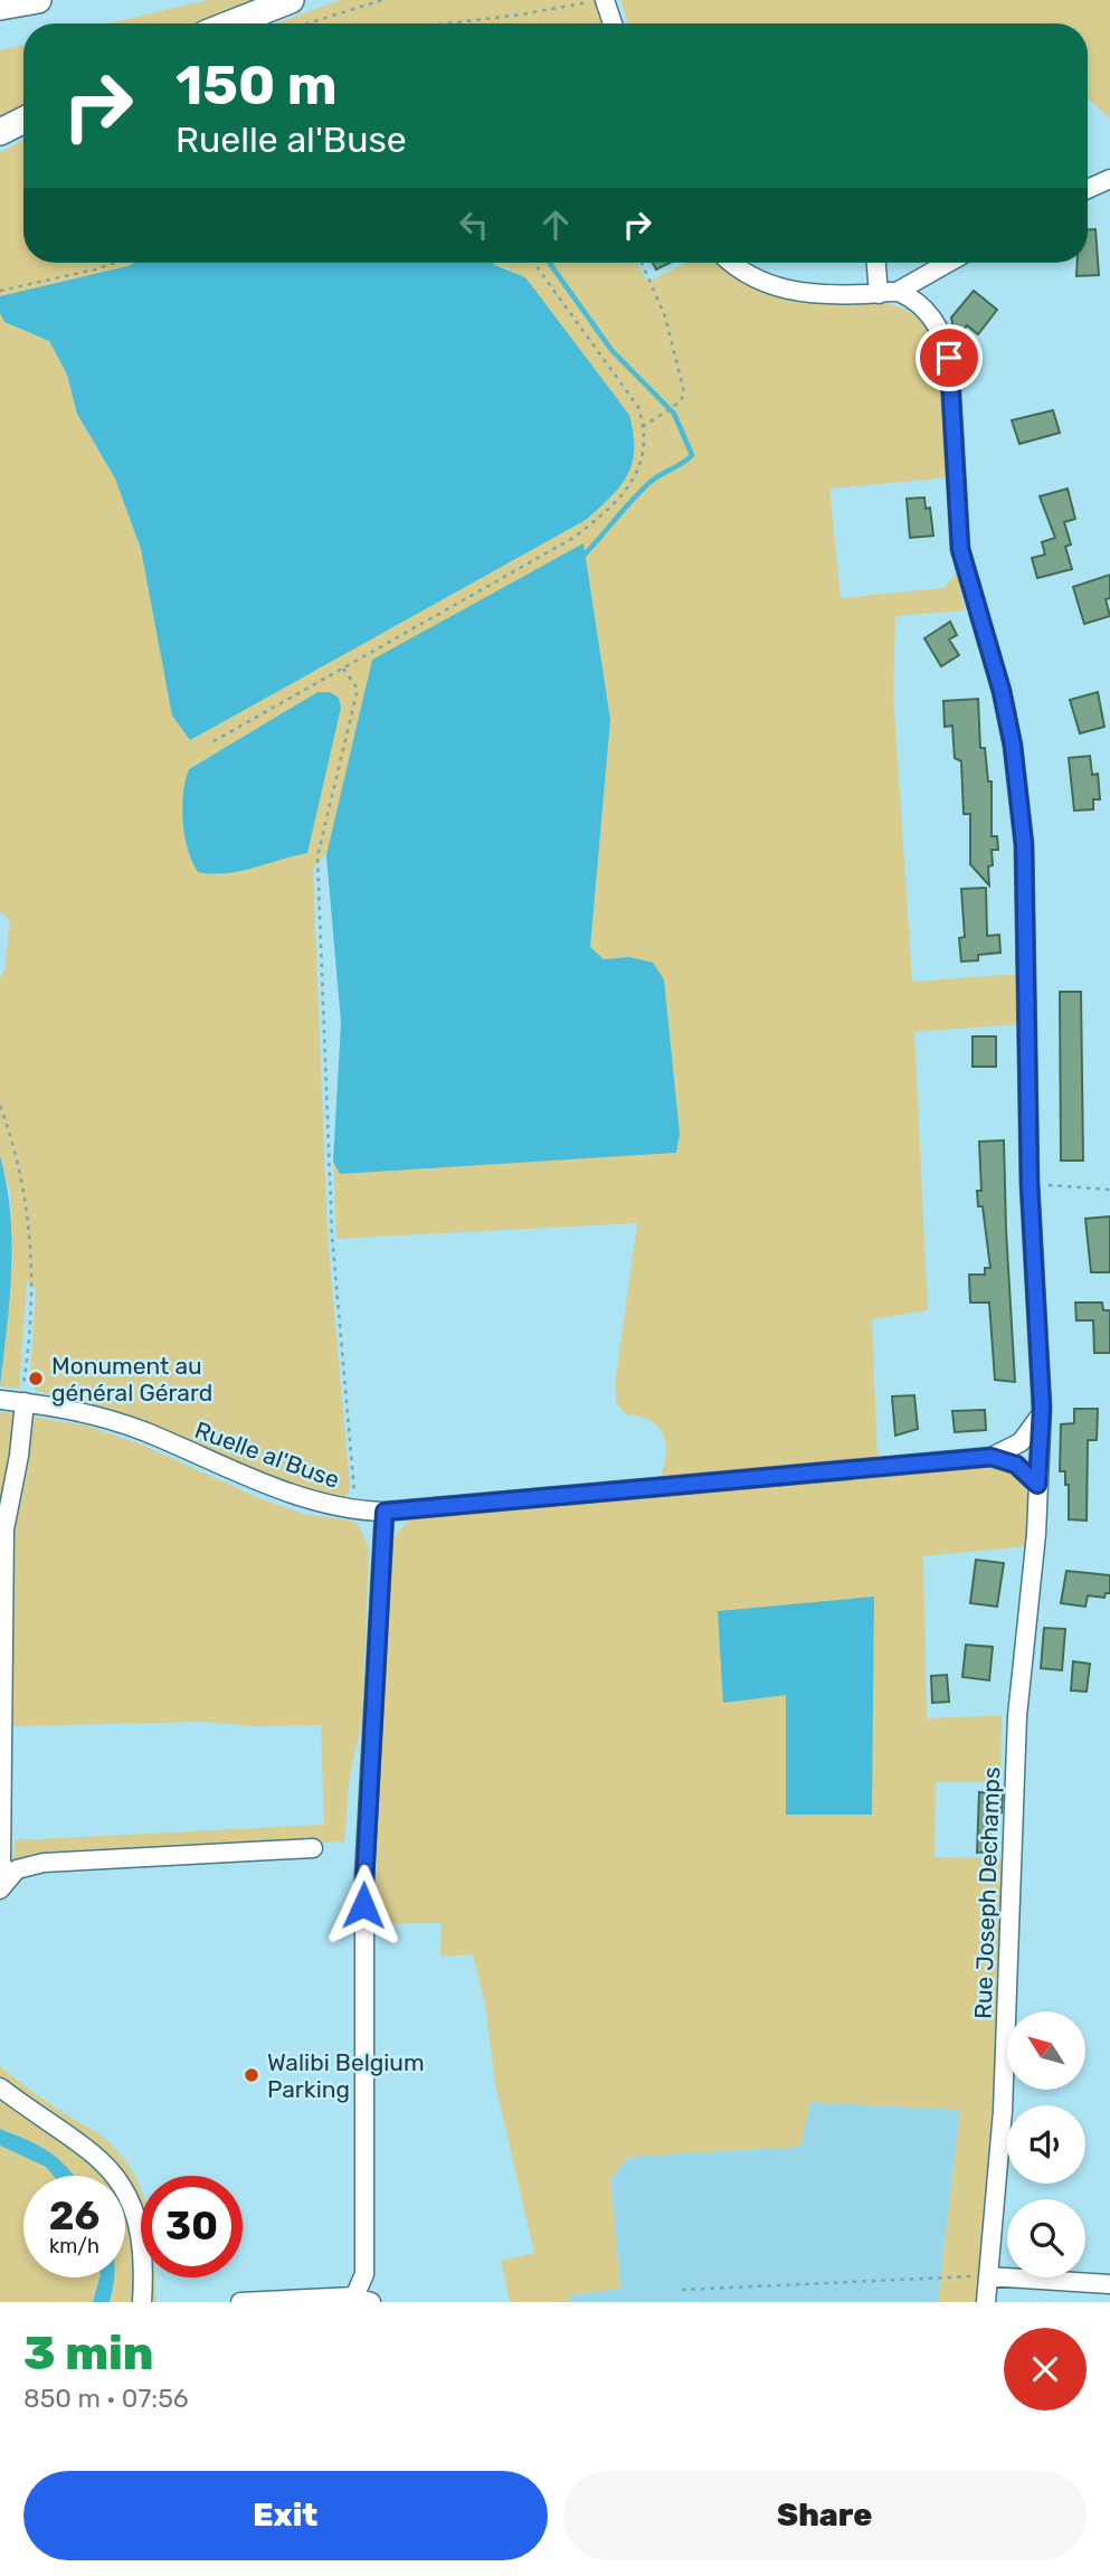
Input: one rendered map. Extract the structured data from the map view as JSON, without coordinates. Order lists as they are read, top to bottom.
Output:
{
  "streets": {
    "street": ["Ruelle al'Buse", "Rue Joseph Dechamps"]
  },
  "crossings": [
    ["Ruelle al'Buse", "Rue Joseph Dechamps"]
  ],
  "places": ["Monument au général Gérard", "Walibi Belgium Parking"],
  "north": "top left",
  "page": {
    "turn": ["150 m", "Ruelle al'Buse"],
    "speed": "26 km/h",
    "limit": "30",
    "heading": ["3 min", "850 m · 07:56"],
    "buttons": ["Exit", "Share"]
  }
}
